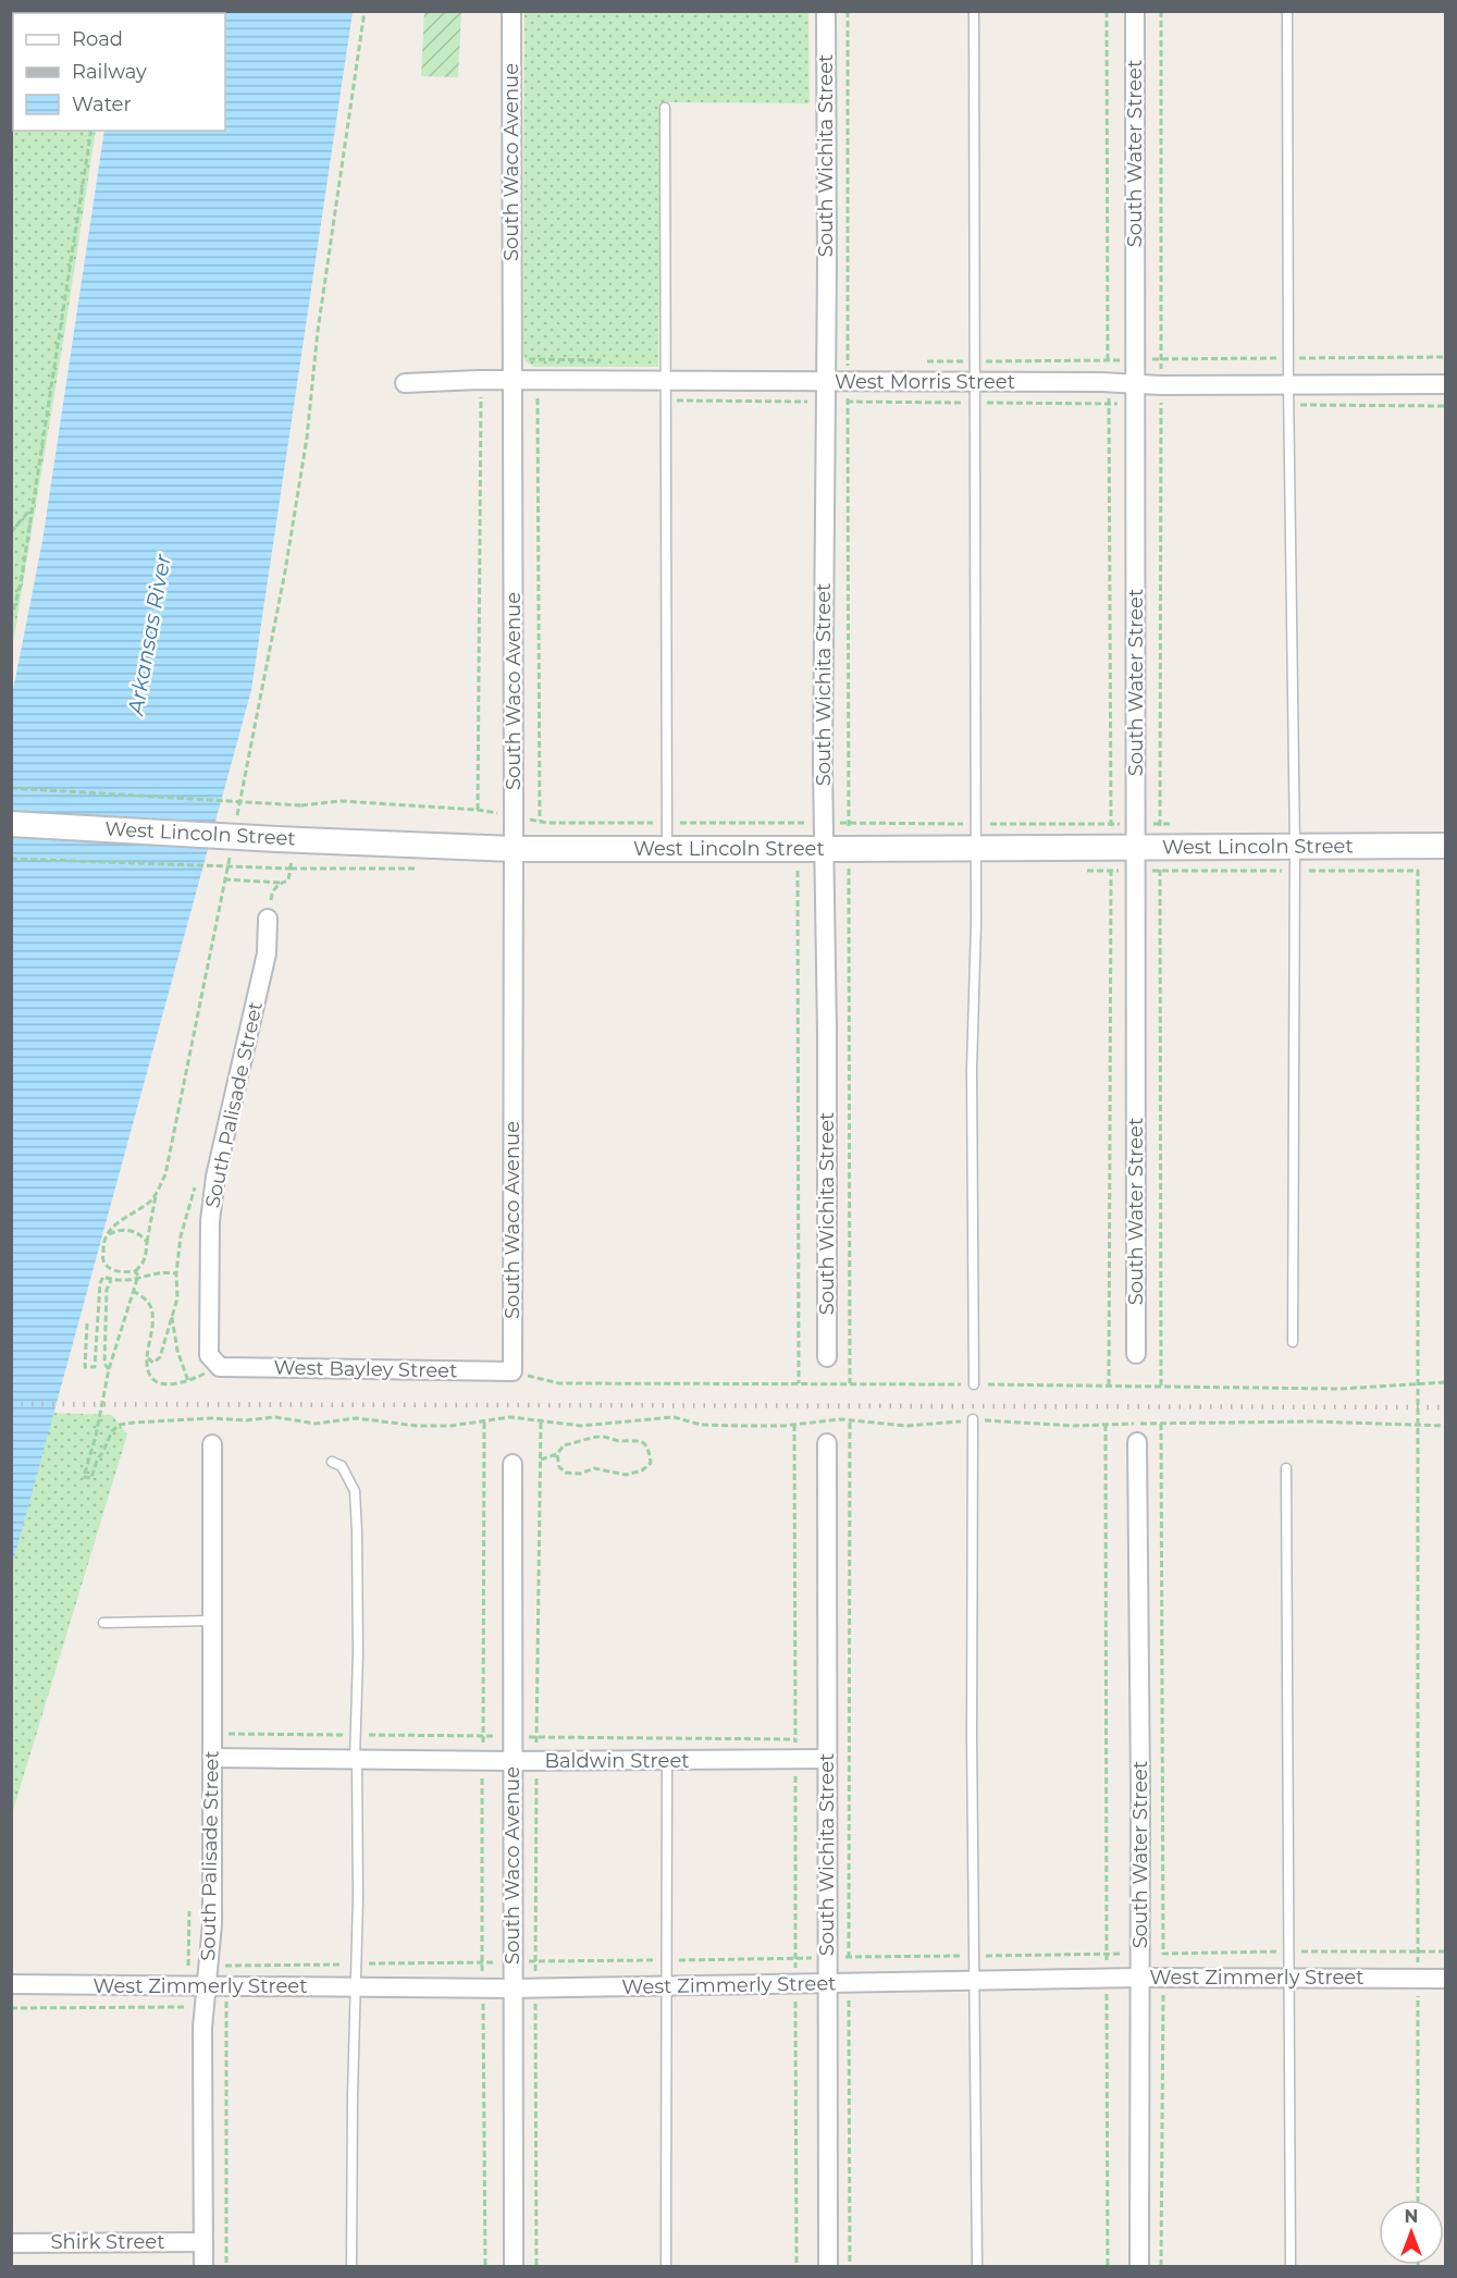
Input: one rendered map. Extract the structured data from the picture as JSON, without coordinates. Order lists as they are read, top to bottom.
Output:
{
  "streets": {
    "street": [
      "South Water Street",
      "South Wichita Street",
      "South Waco Avenue",
      "West Morris Street",
      "West Lincoln Street",
      "South Palisade Street",
      "West Bayley Street",
      "Baldwin Street",
      "West Zimmerly Street",
      "Shirk Street"
    ]
  },
  "crossings": [
    ["South Water Street", "West Morris Street"],
    ["South Water Street", "West Lincoln Street"],
    ["South Water Street", "West Zimmerly Street"],
    ["South Wichita Street", "West Morris Street"],
    ["South Wichita Street", "West Lincoln Street"],
    ["South Wichita Street", "Baldwin Street"],
    ["South Wichita Street", "West Zimmerly Street"],
    ["South Waco Avenue", "West Morris Street"],
    ["South Waco Avenue", "West Lincoln Street"],
    ["South Waco Avenue", "West Bayley Street"],
    ["South Waco Avenue", "Baldwin Street"],
    ["South Waco Avenue", "West Zimmerly Street"],
    ["South Palisade Street", "West Bayley Street"],
    ["South Palisade Street", "Baldwin Street"],
    ["South Palisade Street", "West Zimmerly Street"],
    ["South Palisade Street", "Shirk Street"]
  ],
  "water": ["Arkansas River"],
  "legend": ["Road", "Railway", "Water"],
  "north": "top"
}
